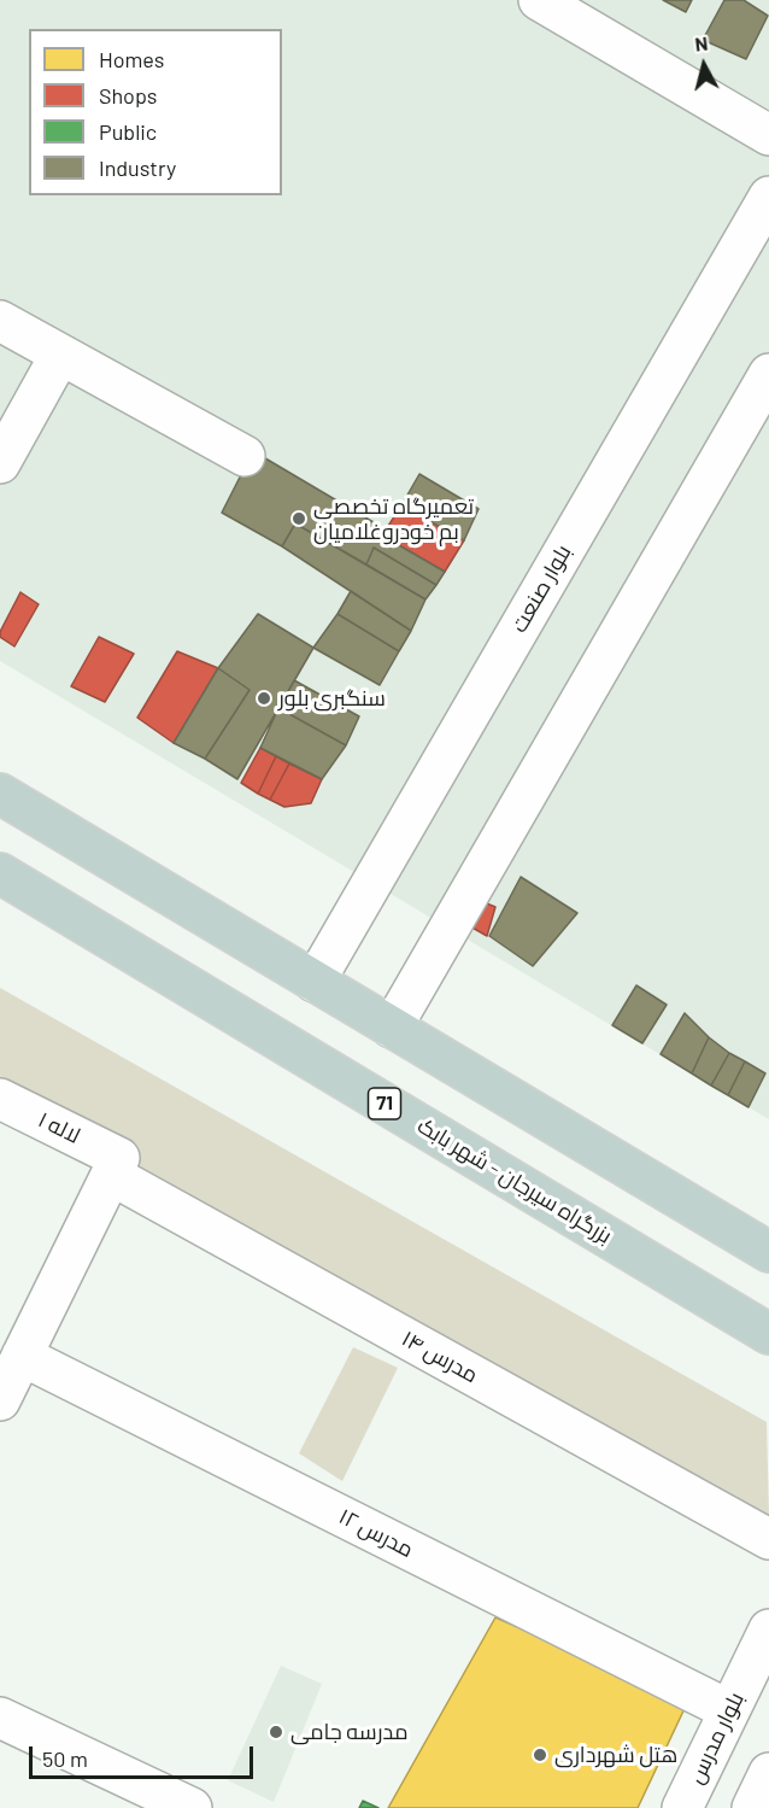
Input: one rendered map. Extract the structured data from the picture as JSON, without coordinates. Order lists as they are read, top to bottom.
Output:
{
  "streets": {
    "highway": ["71", "بزرگراه سیرجان - شهر بابک"],
    "street": [
      "بلوار صنعت",
      "لاله ۱",
      "مدرس ۱۴",
      "مدرس ۱۲",
      "بلوار مدرس"
    ]
  },
  "crossings": [
    ["لاله ۱", "مدرس ۱۴"],
    ["مدرس ۱۲", "بلوار مدرس"]
  ],
  "places": [
    "تعمیرگاه تخصصی بم خودروغلامیان",
    "سنگبری بلور",
    "مدرسه جامی",
    "هتل شهرداری"
  ],
  "legend": [
    "Homes",
    "Shops",
    "Public",
    "Industry"
  ],
  "scale_bar": "50 m",
  "north": "top"
}
